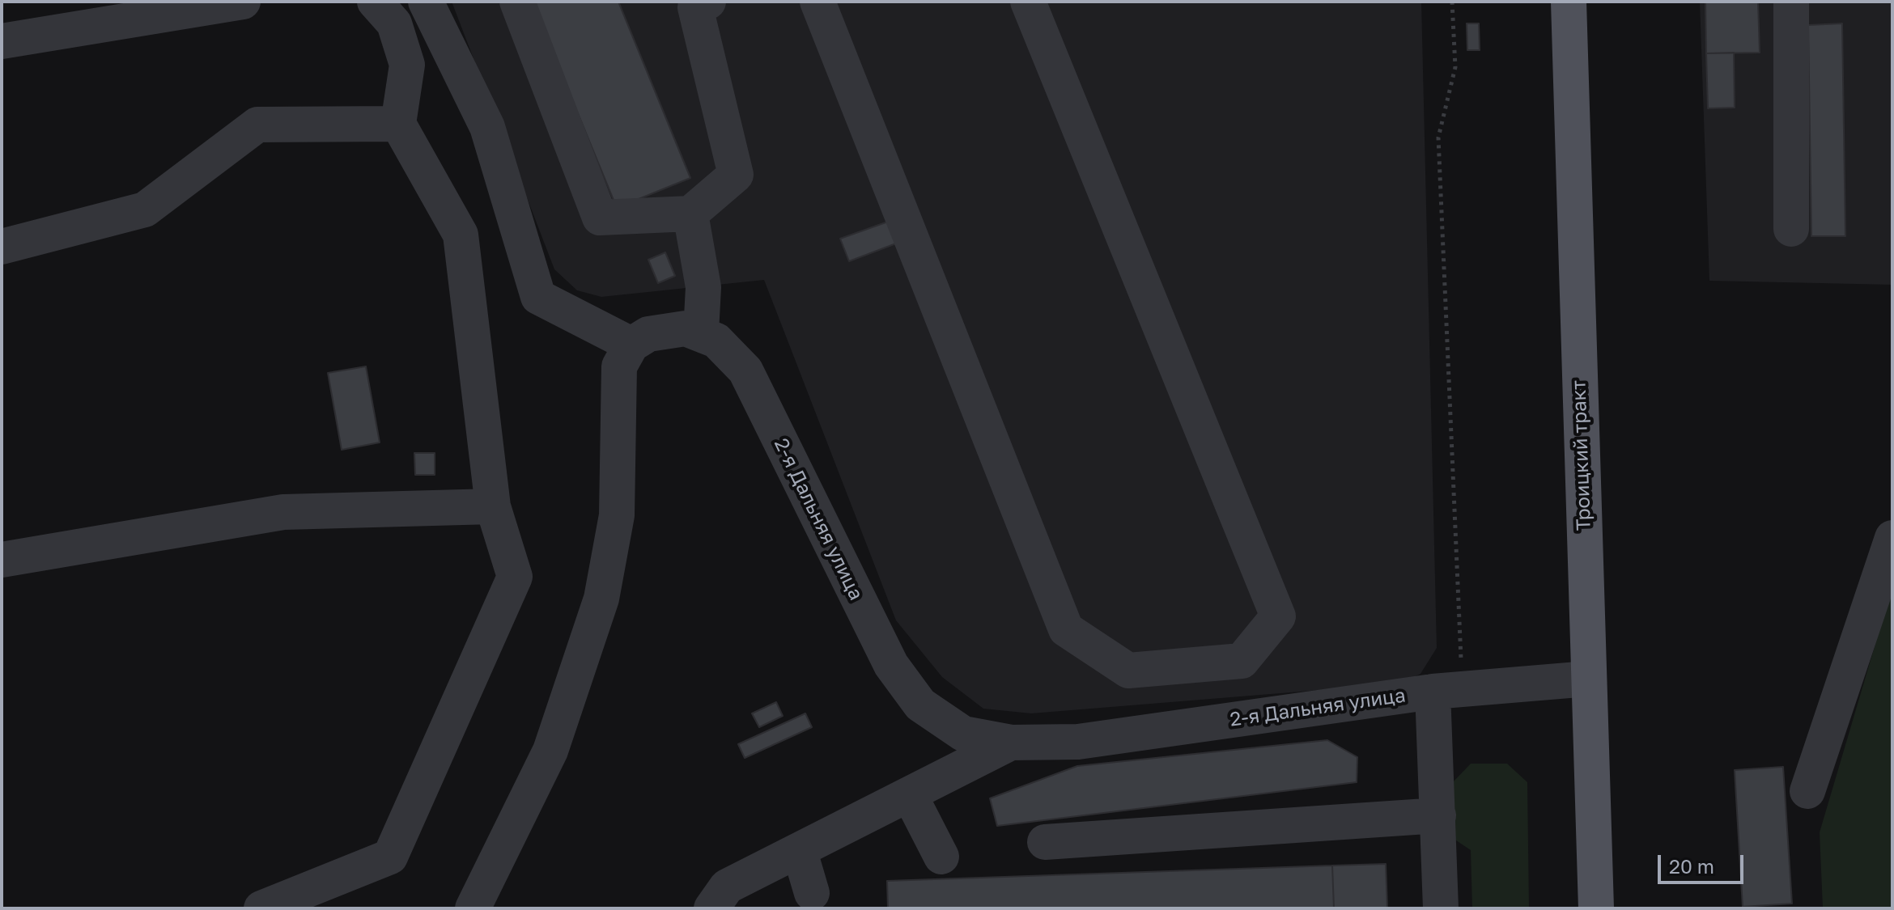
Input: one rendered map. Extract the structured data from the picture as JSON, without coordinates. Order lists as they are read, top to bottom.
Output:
{
  "streets": {
    "main road": ["Троицкий тракт"],
    "street": ["2-я Дальняя улица"]
  },
  "crossings": [
    ["Троицкий тракт", "2-я Дальняя улица"]
  ],
  "scale_bar": "20 m"
}
